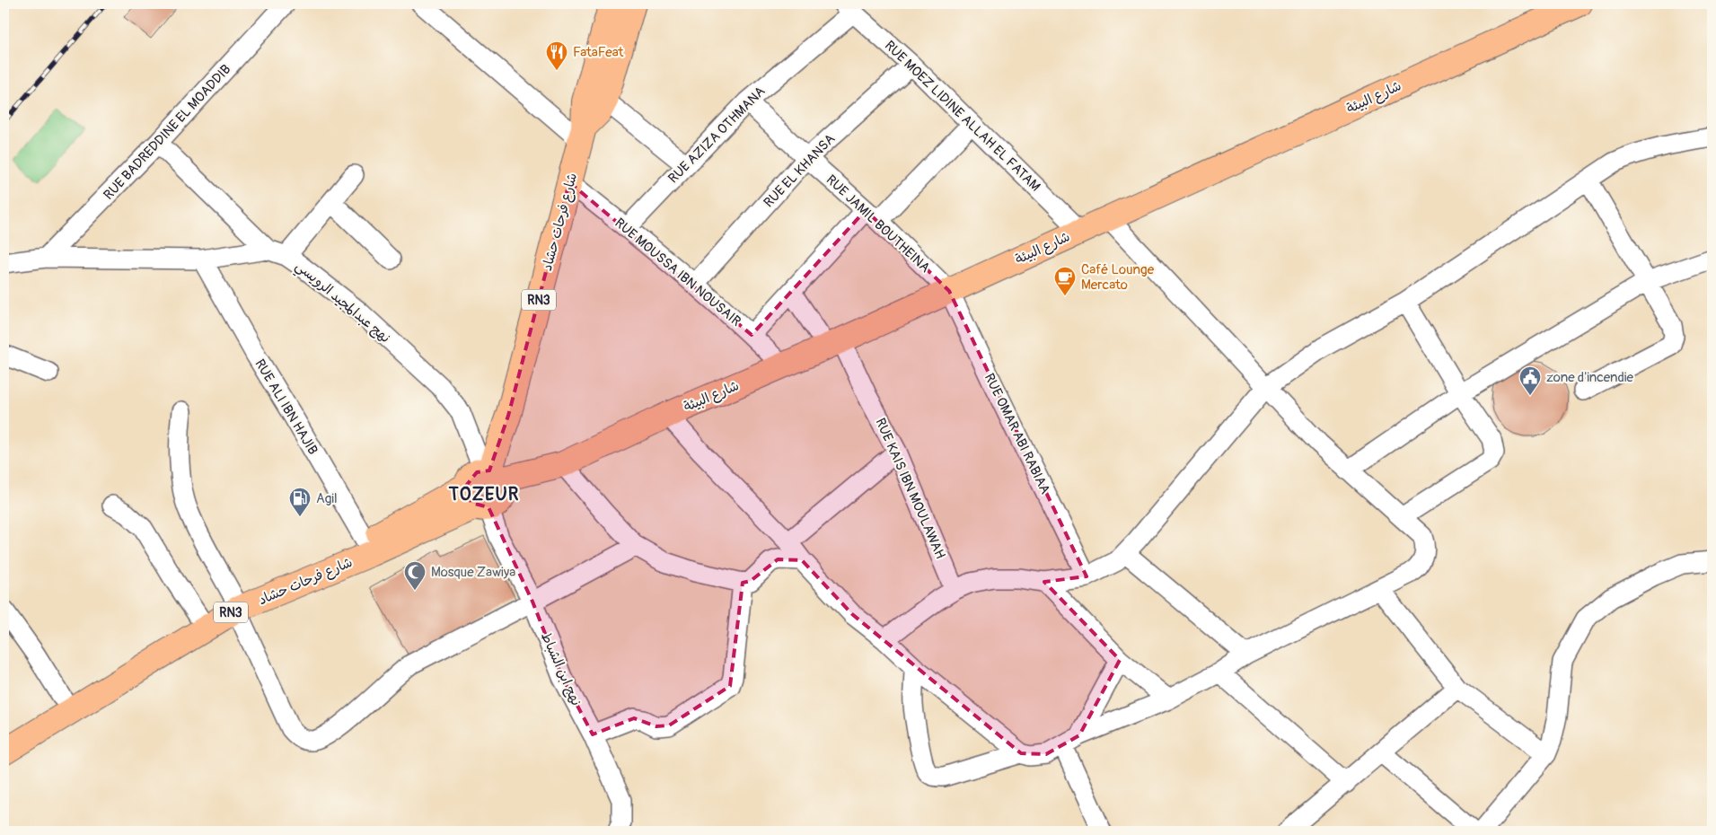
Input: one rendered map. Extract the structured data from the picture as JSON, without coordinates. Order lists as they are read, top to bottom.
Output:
{
  "streets": {
    "main road": ["شارع البيئة", "شارع فرحات حشاد", "RN3"],
    "street": [
      "RUE MOEZ LIDINE ALLAH EL FATAM",
      "RUE BADREDDINE EL MOADDIB",
      "RUE AZIZA OTHMANA",
      "RUE EL KHANSA",
      "RUE JAMIL BOUTHEINA",
      "RUE MOUSSA IBN NOUSAIR",
      "نهج عبدالمجيد الرويسي",
      "RUE ALI IBN HAJIB",
      "RUE OMAR ABI RABIAA",
      "RUE KAIS IBN MOULAWAH",
      "نهج ابن الشباط"
    ]
  },
  "crossings": [
    ["شارع البيئة", "RUE MOEZ LIDINE ALLAH EL FATAM"],
    ["شارع البيئة", "شارع فرحات حشاد"],
    ["شارع البيئة", "RUE JAMIL BOUTHEINA"],
    ["شارع البيئة", "RUE MOUSSA IBN NOUSAIR"],
    ["شارع البيئة", "نهج عبدالمجيد الرويسي"],
    ["شارع البيئة", "RUE OMAR ABI RABIAA"],
    ["شارع البيئة", "RUE KAIS IBN MOULAWAH"],
    ["شارع البيئة", "نهج ابن الشباط"],
    ["RUE MOEZ LIDINE ALLAH EL FATAM", "RUE AZIZA OTHMANA"],
    ["RUE MOEZ LIDINE ALLAH EL FATAM", "RUE EL KHANSA"],
    ["RUE BADREDDINE EL MOADDIB", "نهج عبدالمجيد الرويسي"],
    ["RUE AZIZA OTHMANA", "RUE JAMIL BOUTHEINA"],
    ["RUE AZIZA OTHMANA", "RUE MOUSSA IBN NOUSAIR"],
    ["RUE EL KHANSA", "RUE JAMIL BOUTHEINA"],
    ["RUE EL KHANSA", "RUE MOUSSA IBN NOUSAIR"],
    ["شارع فرحات حشاد", "RUE MOUSSA IBN NOUSAIR"],
    ["شارع فرحات حشاد", "نهج عبدالمجيد الرويسي"],
    ["شارع فرحات حشاد", "RUE ALI IBN HAJIB"],
    ["شارع فرحات حشاد", "نهج ابن الشباط"],
    ["RUE JAMIL BOUTHEINA", "RUE OMAR ABI RABIAA"],
    ["نهج عبدالمجيد الرويسي", "RUE ALI IBN HAJIB"],
    ["نهج عبدالمجيد الرويسي", "نهج ابن الشباط"]
  ],
  "districts": ["TOZEUR"],
  "places": {
    "restaurant": ["FataFeat"],
    "cafe": ["Café Lounge Mercato"],
    "public building": ["zone d'incendie"],
    "fuel station": ["Agil"],
    "mosque": ["Mosque Zawiya"]
  }
}
